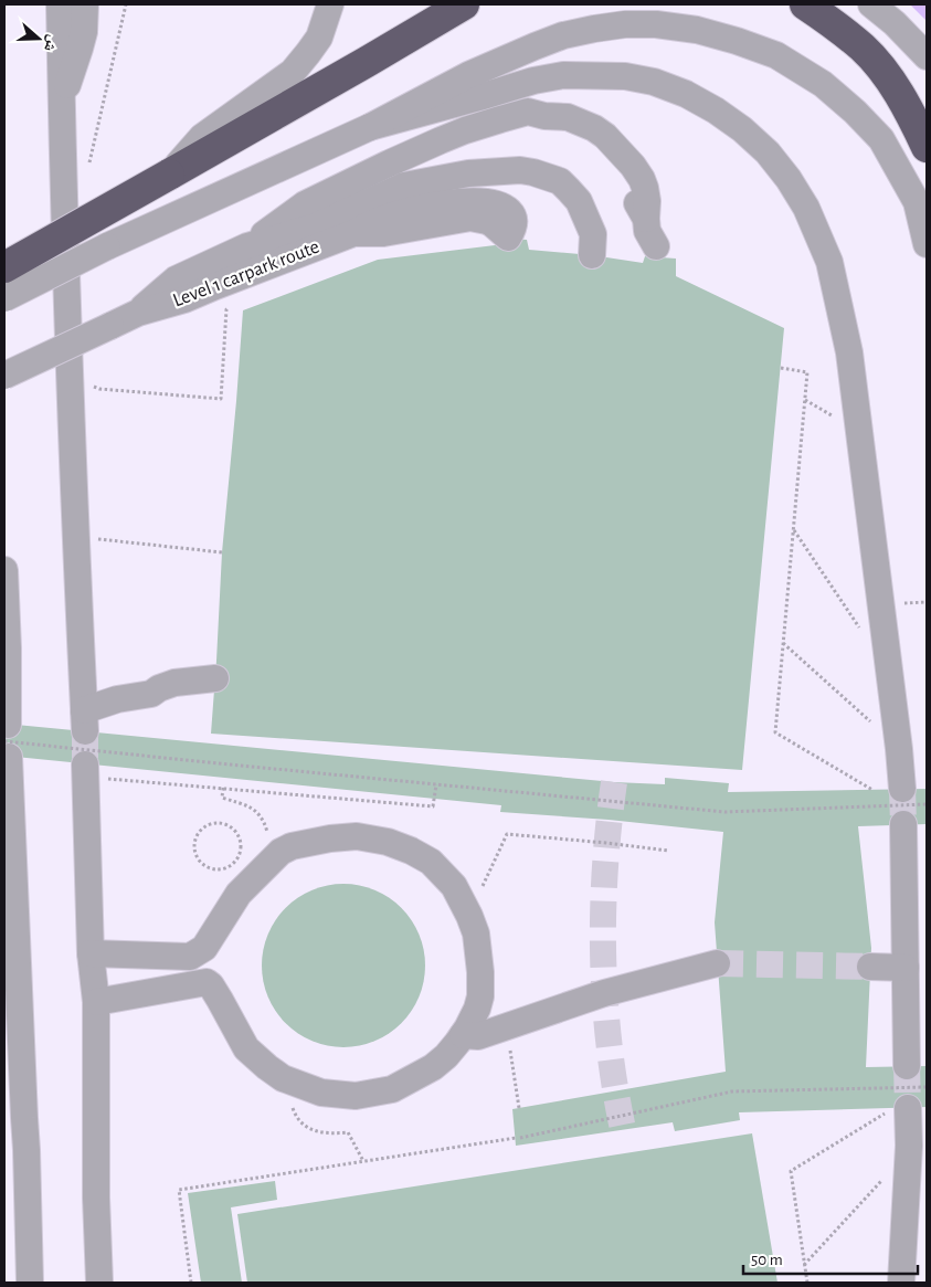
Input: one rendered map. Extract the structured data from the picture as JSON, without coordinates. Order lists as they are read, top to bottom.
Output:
{
  "streets": {
    "lane": ["Level 1 carpark route"]
  },
  "scale_bar": "50 m",
  "north": "right"
}
